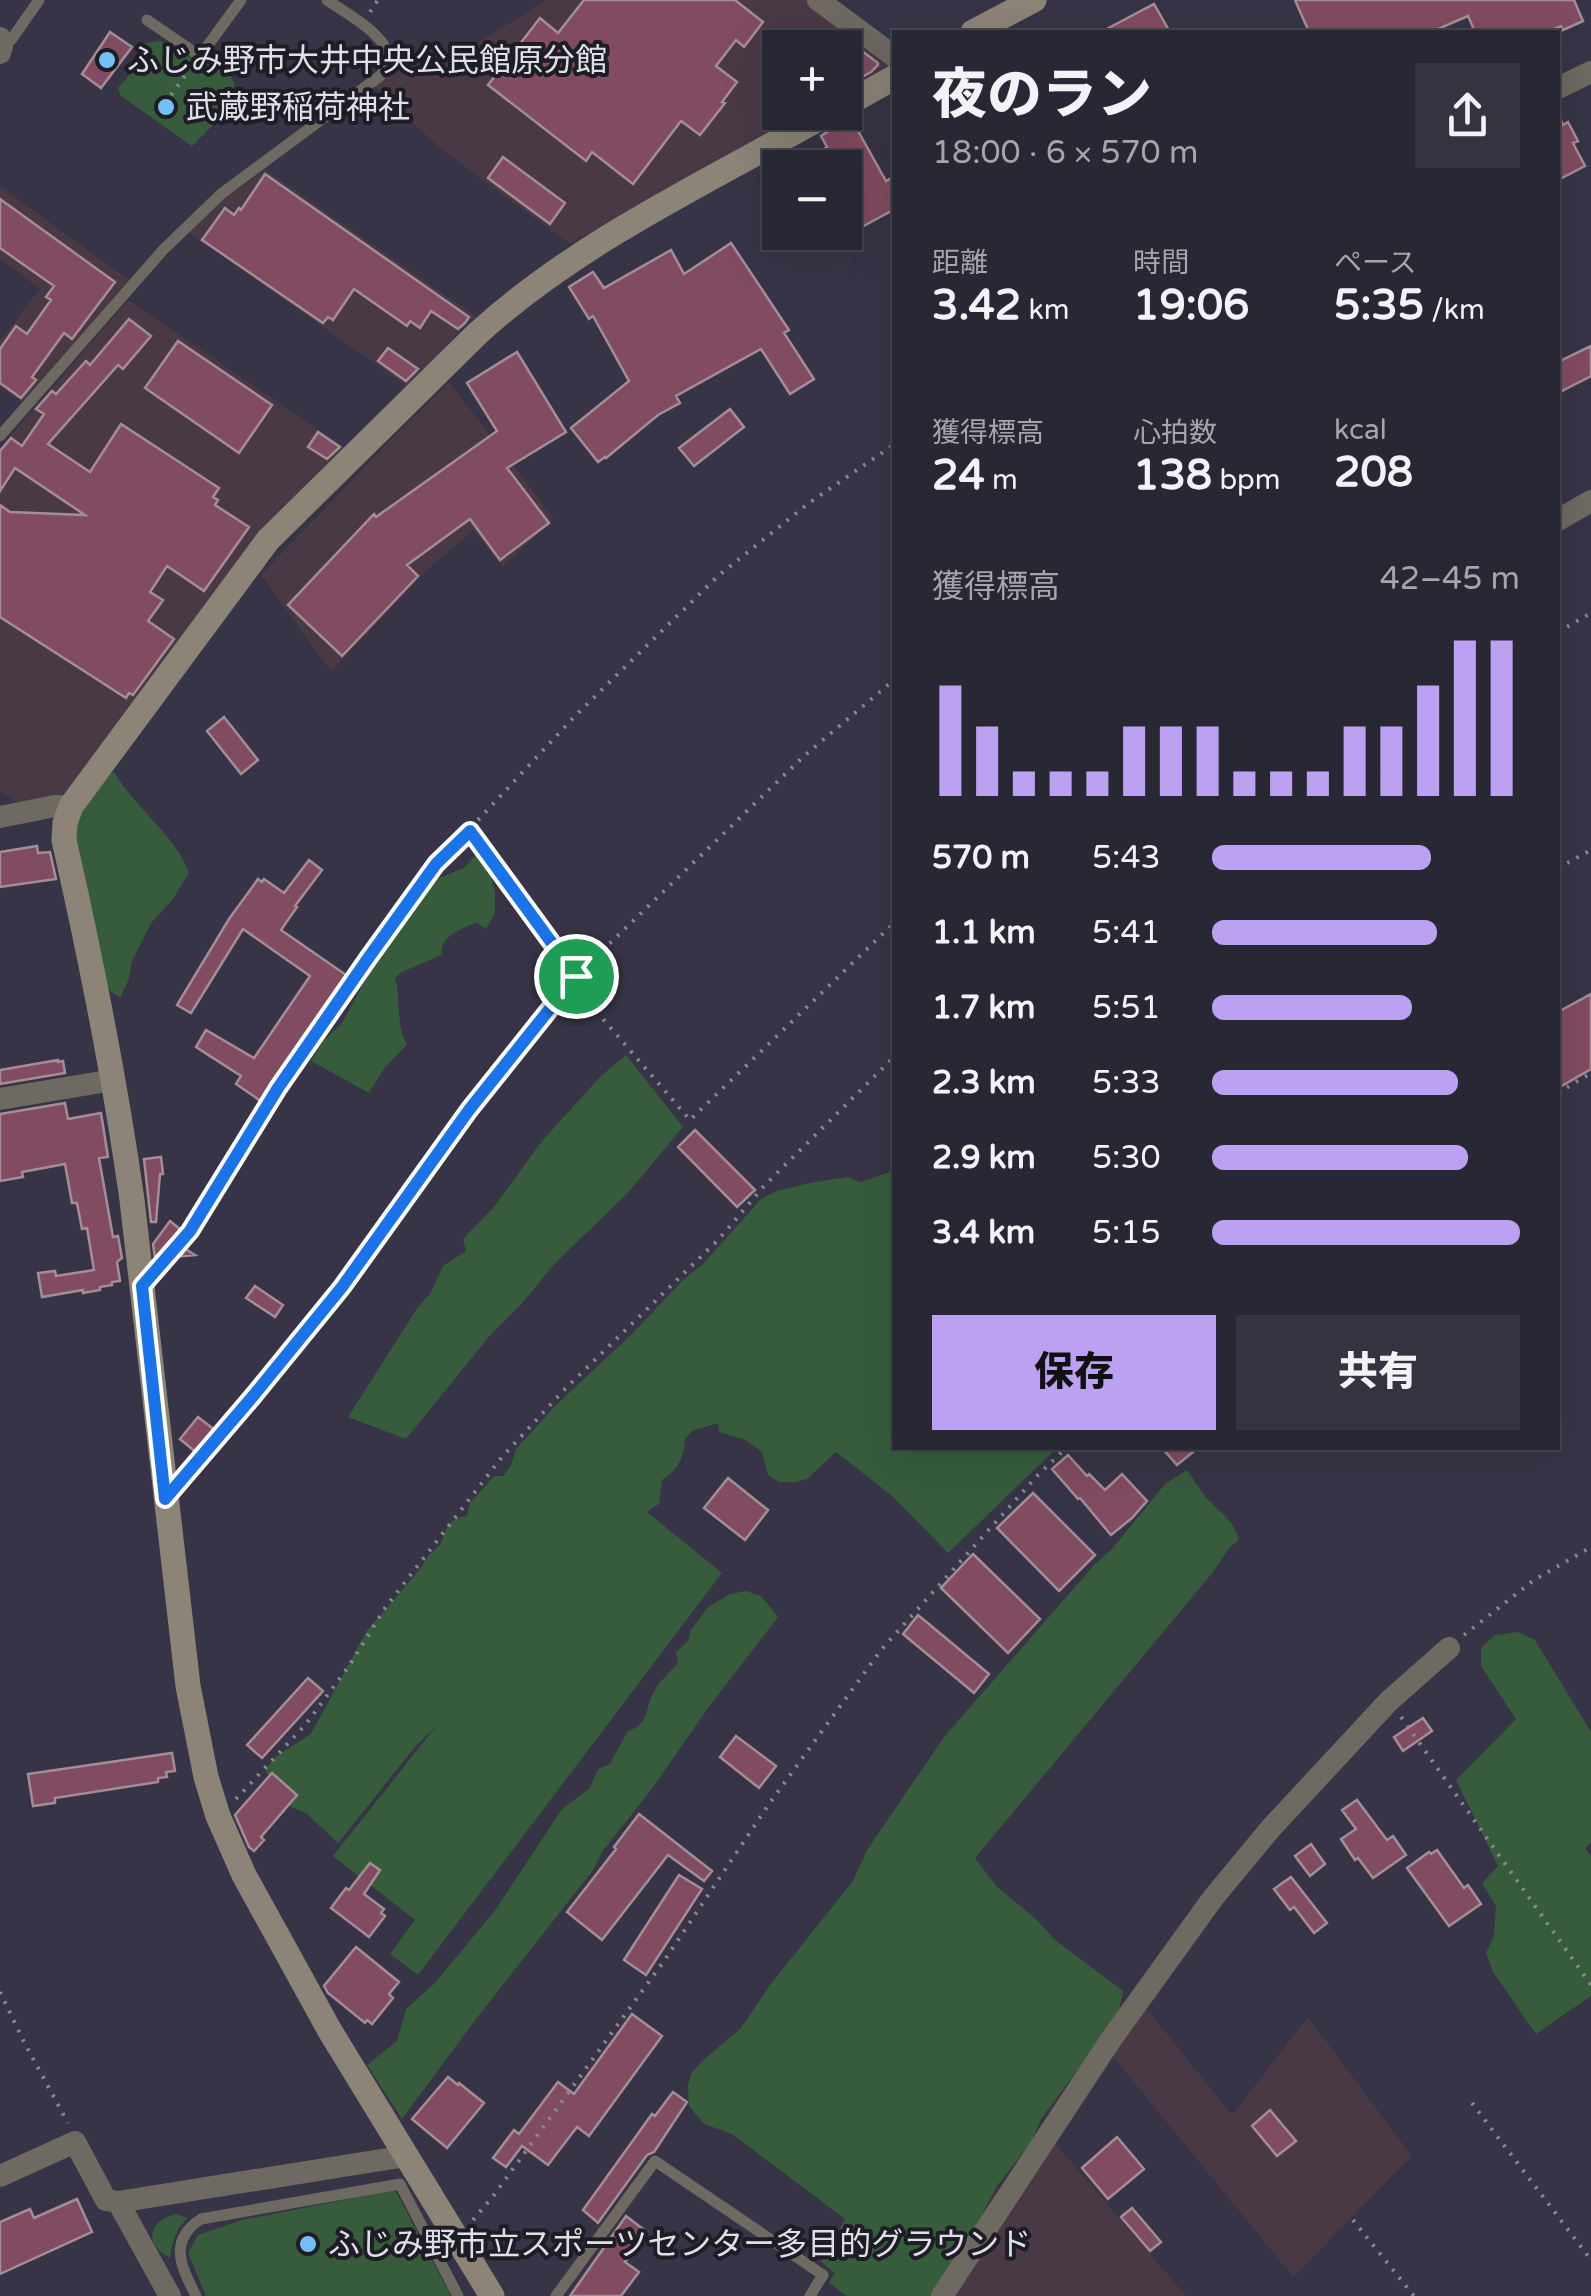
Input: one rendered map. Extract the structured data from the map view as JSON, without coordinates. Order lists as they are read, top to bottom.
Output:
{
  "places": ["ふじみ野市大井中央公民館原分館", "武蔵野稲荷神社", "ふじみ野市⽴スポーツセンター多⽬的グラウンド"],
  "page": {
    "map_buttons": ["+", "−"],
    "heading": ["夜のラン", "18:00 · 6 × 570 m"],
    "stats": [
      ["距離", "3.42 km"],
      ["時間", "19:06"],
      ["ペース", "5:35 /km"],
      ["獲得標高", "24 m"],
      ["心拍数", "138 bpm"],
      ["kcal", "208"]
    ],
    "chart": ["獲得標高", "42–45 m"],
    "list": [
      {
        "name": "570 m",
        "note": "5:43"
      },
      {
        "name": "1.1 km",
        "note": "5:41"
      },
      {
        "name": "1.7 km",
        "note": "5:51"
      },
      {
        "name": "2.3 km",
        "note": "5:33"
      },
      {
        "name": "2.9 km",
        "note": "5:30"
      },
      {
        "name": "3.4 km",
        "note": "5:15"
      }
    ],
    "buttons": ["保存", "共有"]
  }
}
